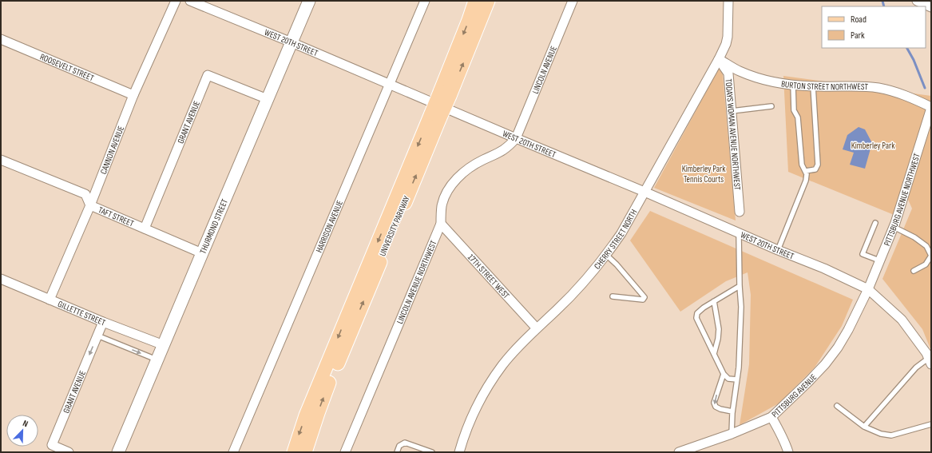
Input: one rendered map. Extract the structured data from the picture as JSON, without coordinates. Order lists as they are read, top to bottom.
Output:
{
  "streets": {
    "main road": ["UNIVERSITY PARKWAY"],
    "street": [
      "WEST 20TH STREET",
      "ROOSEVELT STREET",
      "LINCOLN AVENUE",
      "BURTON STREET NORTHWEST",
      "GRANT AVENUE",
      "TODAYS WOMAN AVENUE NORTHWEST",
      "CANNON AVENUE",
      "PITTSBURG AVENUE NORTHWEST",
      "TAFT STREET",
      "THURMOND STREET",
      "HARRISON AVENUE",
      "CHERRY STREET NORTH",
      "17TH STREET WEST",
      "LINCOLN AVENUE NORTHWEST",
      "GILLETTE STREET",
      "PITTSBURG AVENUE"
    ]
  },
  "crossings": [
    ["WEST 20TH STREET", "LINCOLN AVENUE"],
    ["WEST 20TH STREET", "PITTSBURG AVENUE NORTHWEST"],
    ["WEST 20TH STREET", "THURMOND STREET"],
    ["WEST 20TH STREET", "HARRISON AVENUE"],
    ["WEST 20TH STREET", "CHERRY STREET NORTH"],
    ["WEST 20TH STREET", "LINCOLN AVENUE NORTHWEST"],
    ["WEST 20TH STREET", "PITTSBURG AVENUE"],
    ["ROOSEVELT STREET", "CANNON AVENUE"],
    ["LINCOLN AVENUE", "LINCOLN AVENUE NORTHWEST"],
    ["BURTON STREET NORTHWEST", "TODAYS WOMAN AVENUE NORTHWEST"],
    ["BURTON STREET NORTHWEST", "PITTSBURG AVENUE NORTHWEST"],
    ["BURTON STREET NORTHWEST", "CHERRY STREET NORTH"],
    ["GRANT AVENUE", "TAFT STREET"],
    ["GRANT AVENUE", "THURMOND STREET"],
    ["GRANT AVENUE", "GILLETTE STREET"],
    ["TODAYS WOMAN AVENUE NORTHWEST", "CHERRY STREET NORTH"],
    ["CANNON AVENUE", "TAFT STREET"],
    ["CANNON AVENUE", "GILLETTE STREET"],
    ["PITTSBURG AVENUE NORTHWEST", "PITTSBURG AVENUE"],
    ["TAFT STREET", "THURMOND STREET"],
    ["THURMOND STREET", "GILLETTE STREET"],
    ["CHERRY STREET NORTH", "17TH STREET WEST"],
    ["17TH STREET WEST", "LINCOLN AVENUE NORTHWEST"]
  ],
  "parks": ["Kimberley Park", "Kimberley Park Tennis Courts"],
  "legend": ["Road", "Park"],
  "north": "top right"
}
